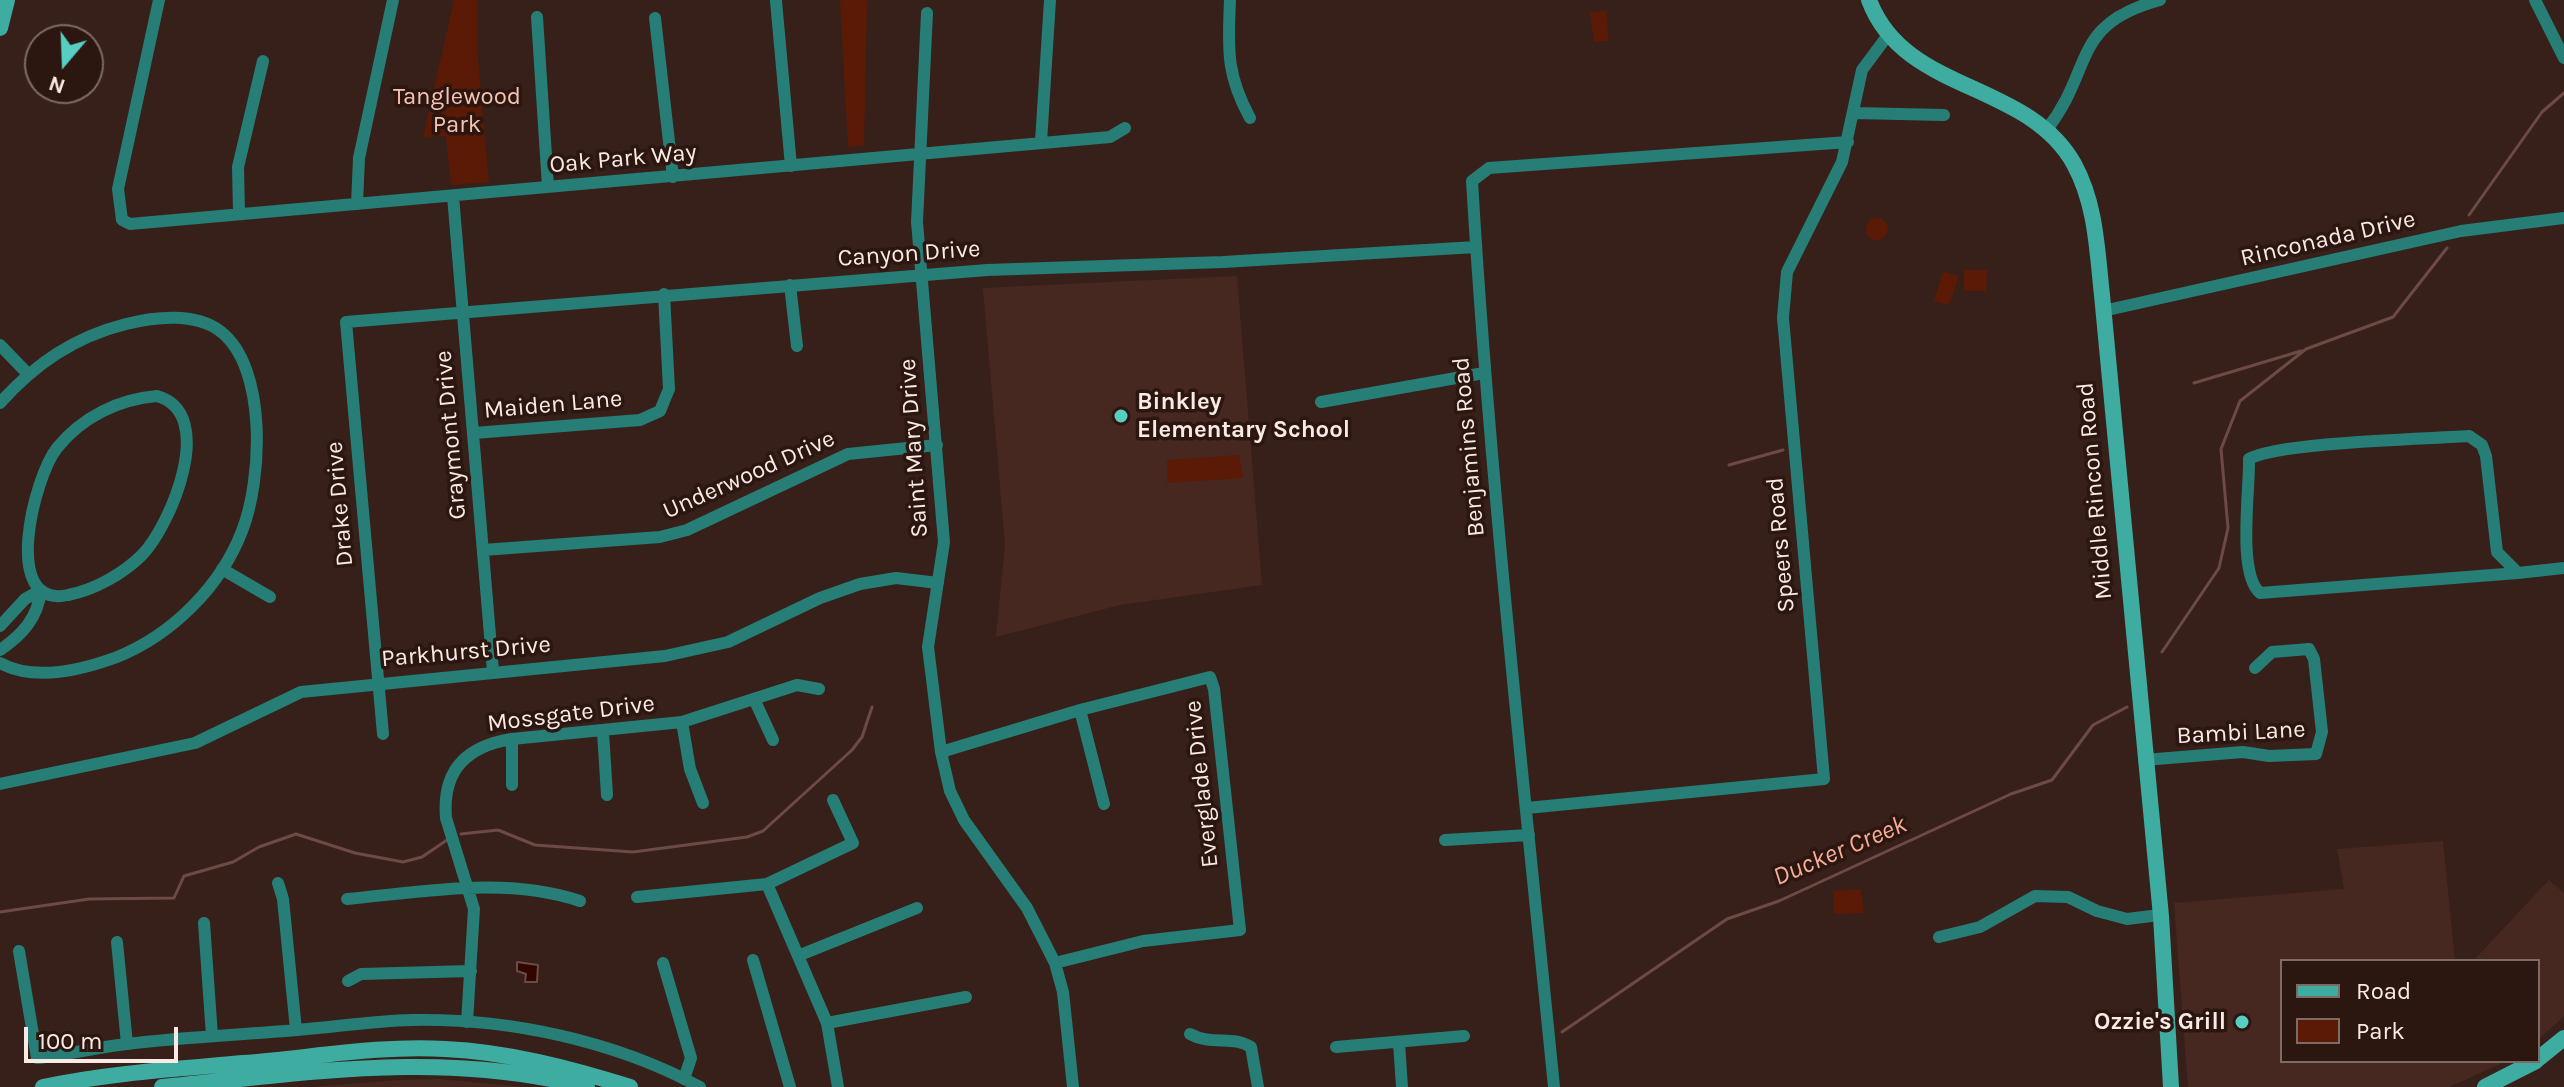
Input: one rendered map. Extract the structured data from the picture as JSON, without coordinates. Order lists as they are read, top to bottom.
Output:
{
  "streets": {
    "street": [
      "Oak Park Way",
      "Rinconada Drive",
      "Canyon Drive",
      "Maiden Lane",
      "Graymont Drive",
      "Benjamins Road",
      "Saint Mary Drive",
      "Underwood Drive",
      "Middle Rincon Road",
      "Drake Drive",
      "Speers Road",
      "Parkhurst Drive",
      "Mossgate Drive",
      "Bambi Lane",
      "Everglade Drive"
    ]
  },
  "crossings": [
    ["Oak Park Way", "Graymont Drive"],
    ["Oak Park Way", "Saint Mary Drive"],
    ["Rinconada Drive", "Middle Rincon Road"],
    ["Canyon Drive", "Maiden Lane"],
    ["Canyon Drive", "Graymont Drive"],
    ["Canyon Drive", "Benjamins Road"],
    ["Canyon Drive", "Saint Mary Drive"],
    ["Canyon Drive", "Drake Drive"],
    ["Maiden Lane", "Graymont Drive"],
    ["Graymont Drive", "Underwood Drive"],
    ["Graymont Drive", "Parkhurst Drive"],
    ["Benjamins Road", "Speers Road"],
    ["Saint Mary Drive", "Underwood Drive"],
    ["Saint Mary Drive", "Parkhurst Drive"],
    ["Saint Mary Drive", "Everglade Drive"],
    ["Middle Rincon Road", "Speers Road"],
    ["Middle Rincon Road", "Bambi Lane"],
    ["Drake Drive", "Parkhurst Drive"]
  ],
  "water": ["Ducker Creek"],
  "parks": ["Tanglewood Park"],
  "places": ["Binkley Elementary School", "Ozzie's Grill"],
  "legend": ["Road", "Park"],
  "scale_bar": "100 m",
  "north": "bottom"
}
